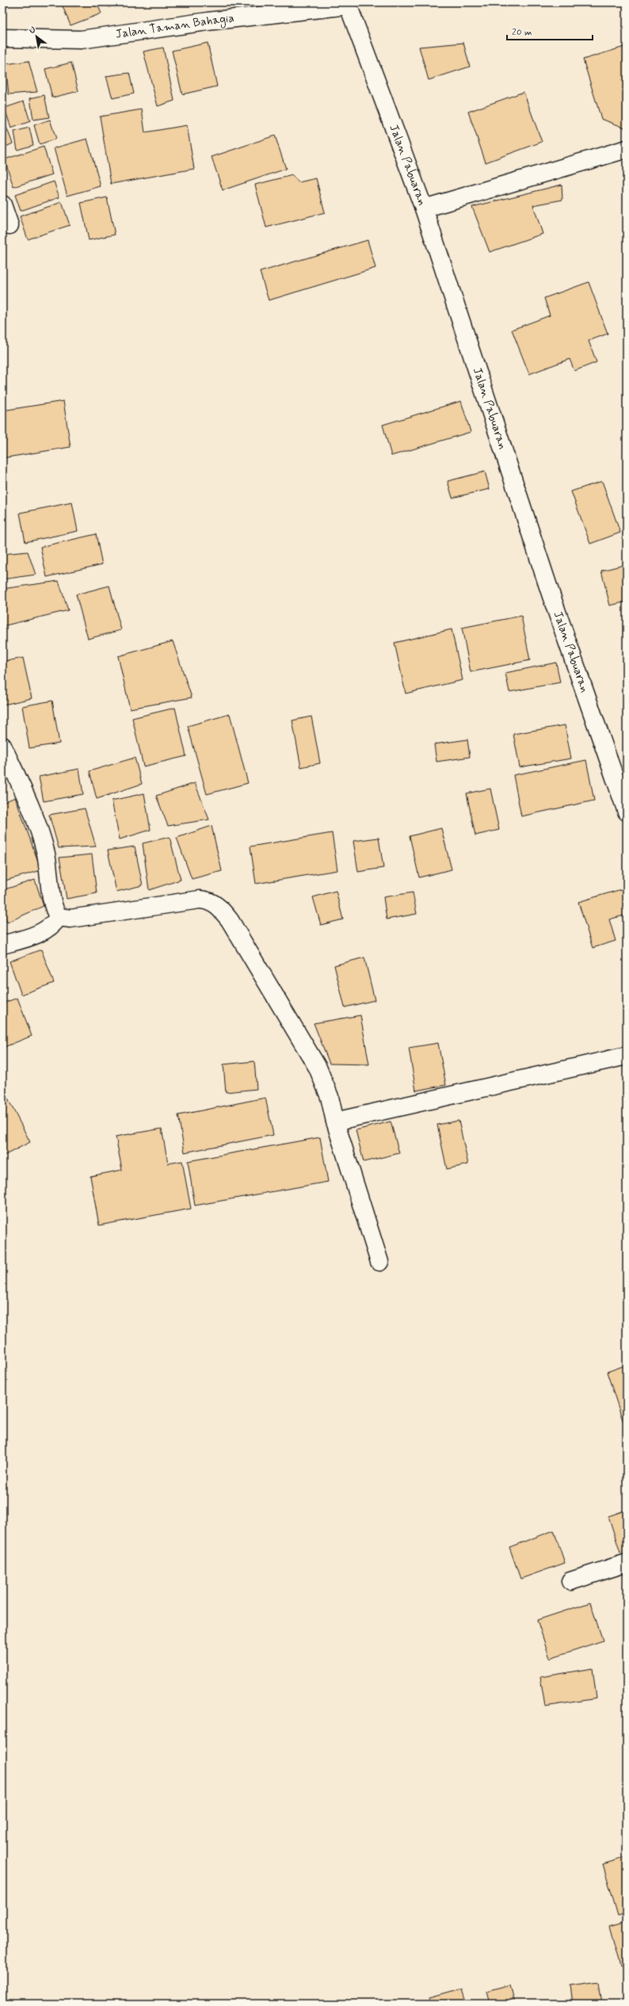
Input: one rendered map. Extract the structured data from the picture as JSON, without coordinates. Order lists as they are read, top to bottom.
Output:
{
  "streets": {
    "street": ["Jalan Taman Bahagia", "Jalan Pabuaran"]
  },
  "crossings": [
    ["Jalan Taman Bahagia", "Jalan Pabuaran"]
  ],
  "scale_bar": "20 m",
  "north": "top left"
}
